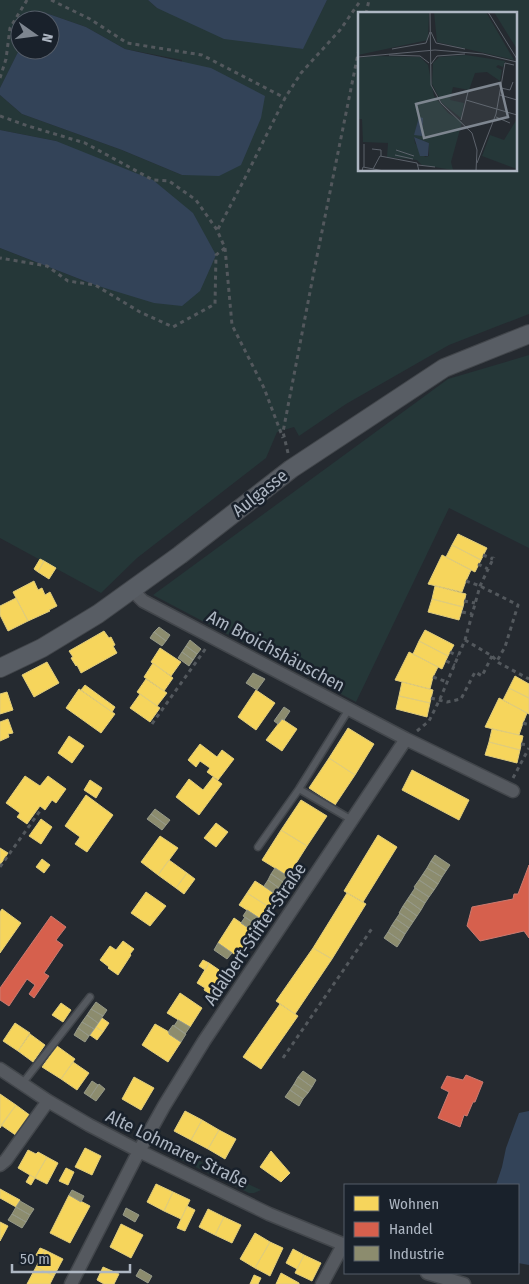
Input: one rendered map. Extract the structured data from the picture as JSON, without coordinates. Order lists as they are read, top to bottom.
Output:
{
  "streets": {
    "main road": ["Aulgasse"],
    "street": ["Am Broichshäuschen", "Adalbert-Stifter-Straße", "Alte Lohmarer Straße"]
  },
  "crossings": [
    ["Aulgasse", "Am Broichshäuschen"],
    ["Am Broichshäuschen", "Adalbert-Stifter-Straße"],
    ["Adalbert-Stifter-Straße", "Alte Lohmarer Straße"]
  ],
  "legend": ["Wohnen", "Handel", "Industrie"],
  "scale_bar": "50 m",
  "north": "right"
}
